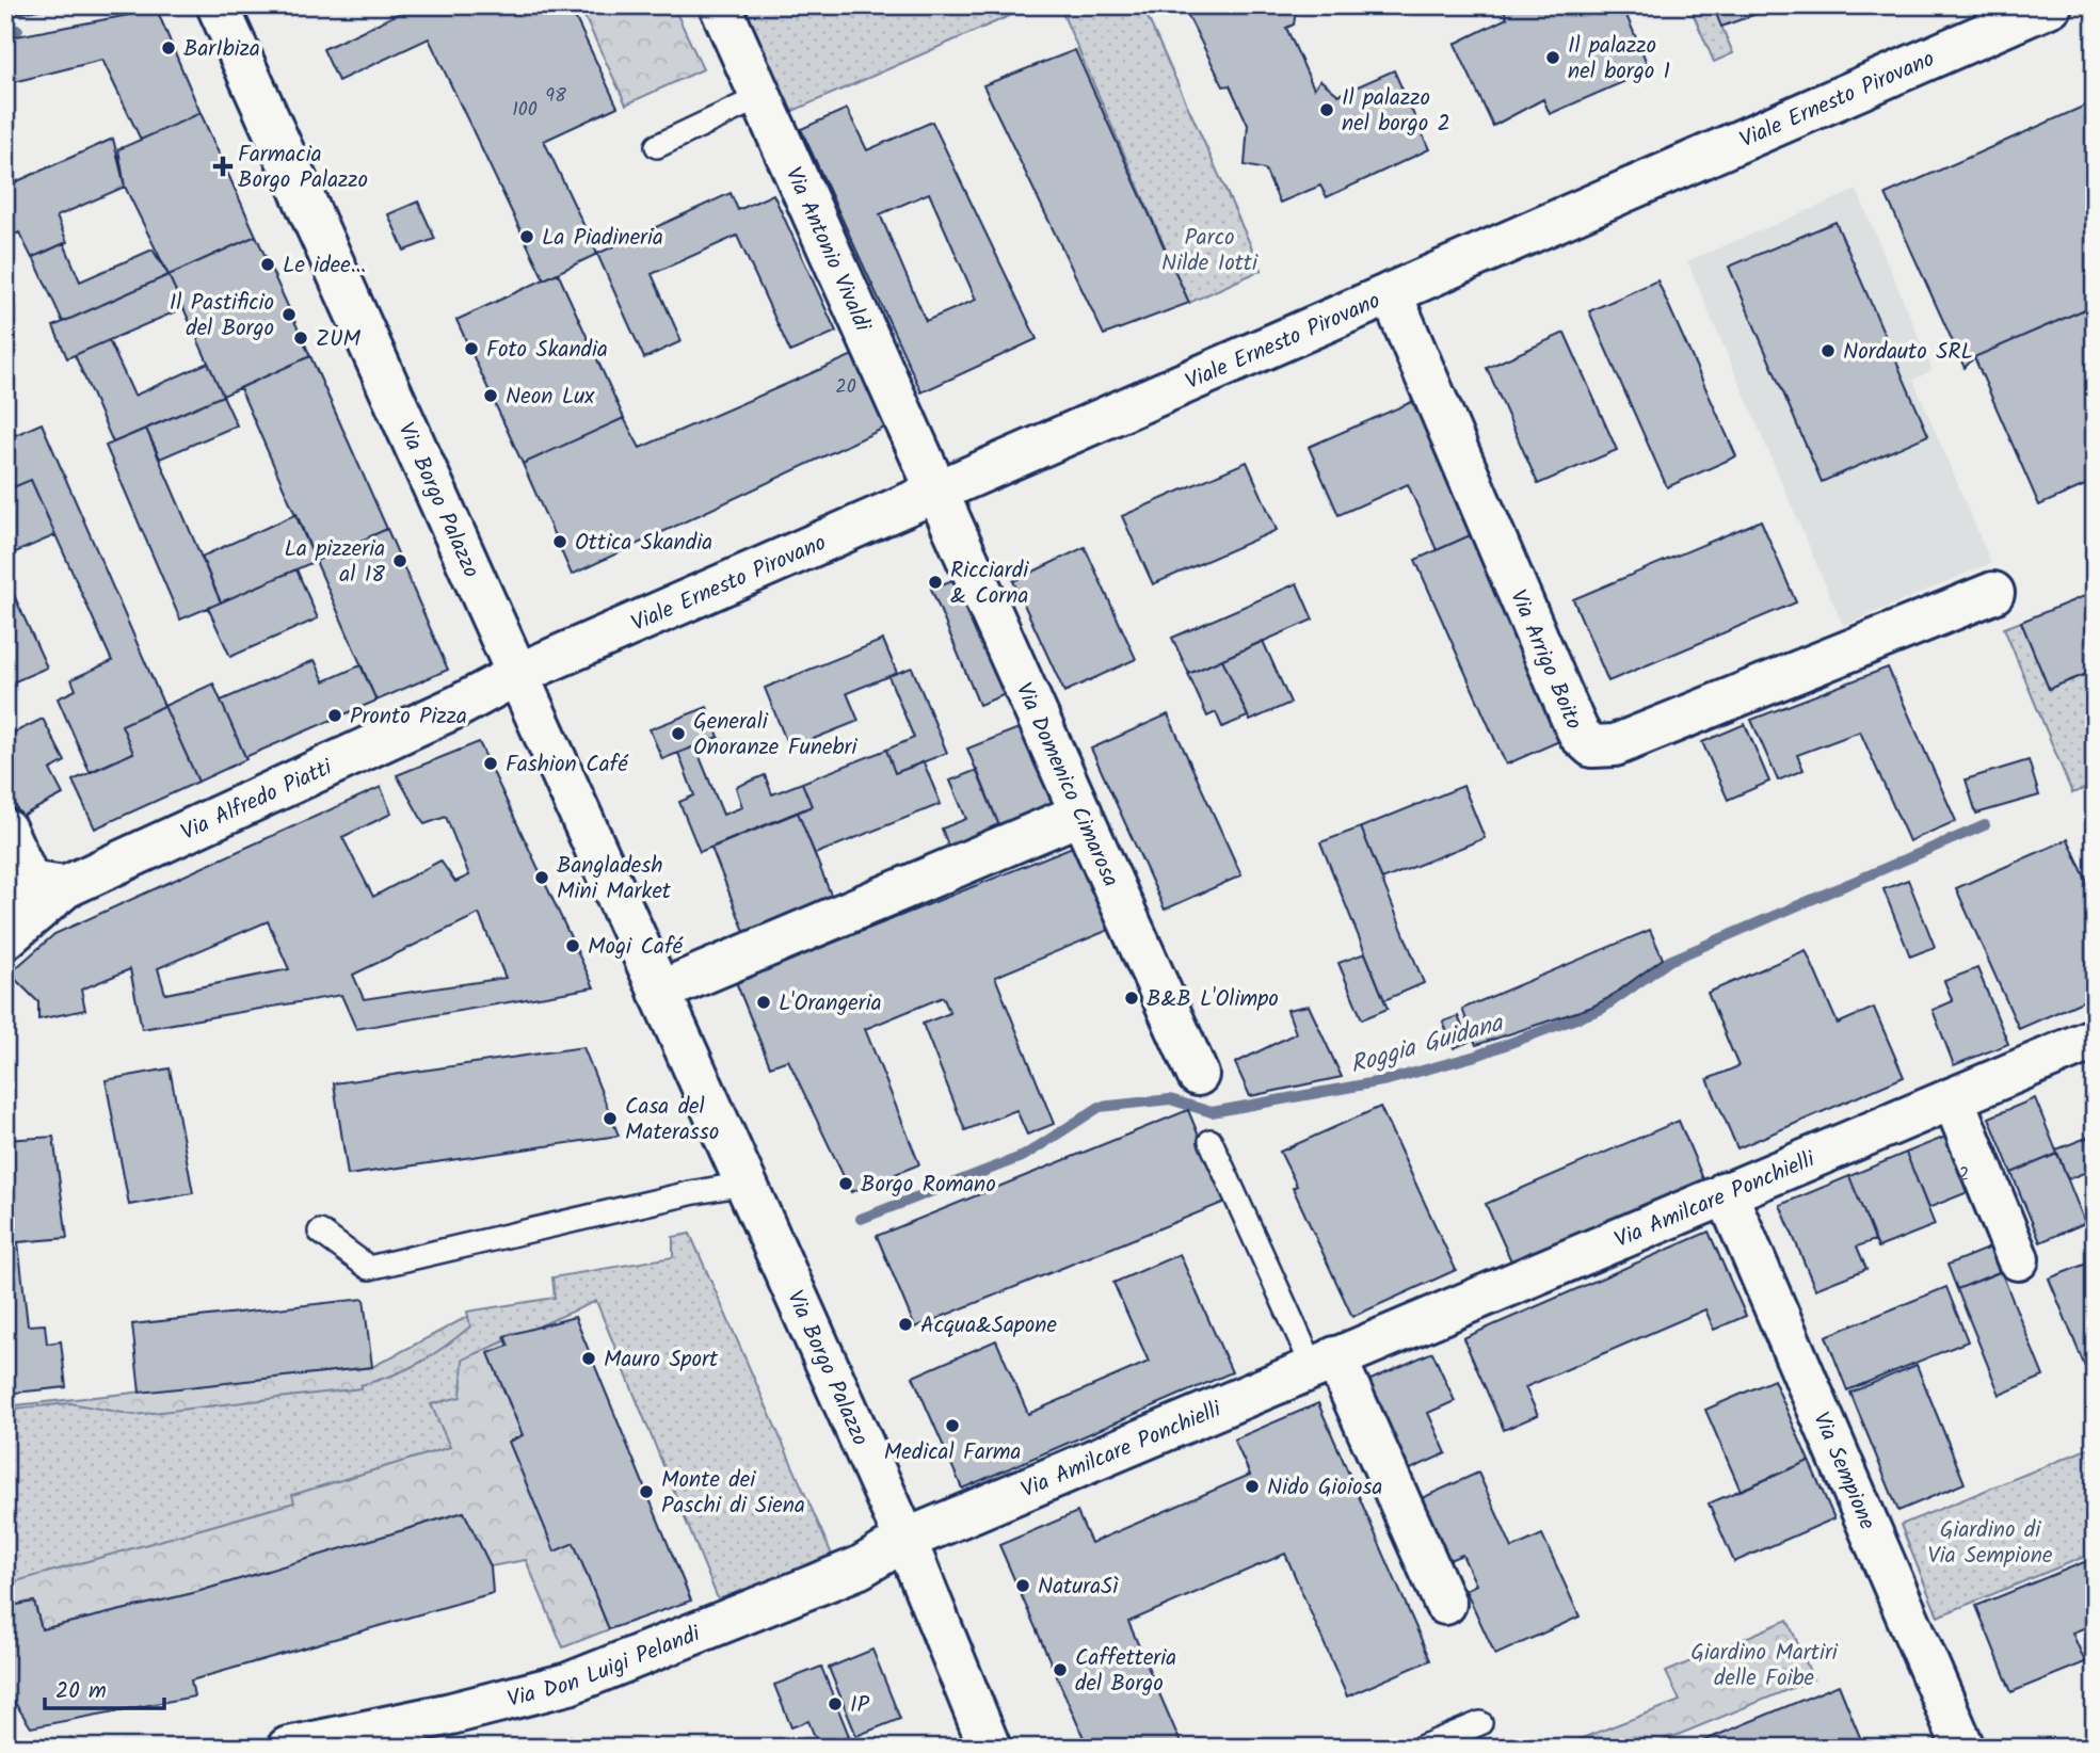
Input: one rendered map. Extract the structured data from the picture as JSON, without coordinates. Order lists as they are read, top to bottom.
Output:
{
  "streets": {
    "street": [
      "Viale Ernesto Pirovano",
      "Via Antonio Vivaldi",
      "Via Borgo Palazzo",
      "Via Arrigo Boito",
      "Via Domenico Cimarosa",
      "Via Alfredo Piatti",
      "Via Amilcare Ponchielli",
      "Via Sempione",
      "Via Don Luigi Pelandi"
    ]
  },
  "crossings": [
    ["Viale Ernesto Pirovano", "Via Antonio Vivaldi"],
    ["Viale Ernesto Pirovano", "Via Borgo Palazzo"],
    ["Viale Ernesto Pirovano", "Via Arrigo Boito"],
    ["Viale Ernesto Pirovano", "Via Domenico Cimarosa"],
    ["Viale Ernesto Pirovano", "Via Alfredo Piatti"],
    ["Via Antonio Vivaldi", "Via Domenico Cimarosa"],
    ["Via Borgo Palazzo", "Via Alfredo Piatti"],
    ["Via Borgo Palazzo", "Via Amilcare Ponchielli"],
    ["Via Borgo Palazzo", "Via Don Luigi Pelandi"],
    ["Via Amilcare Ponchielli", "Via Sempione"],
    ["Via Amilcare Ponchielli", "Via Don Luigi Pelandi"]
  ],
  "water": ["Roggia Guidana"],
  "parks": ["Parco Nilde Iotti", "Giardino di Via Sempione", "Giardino Martiri delle Foibe"],
  "places": {
    "other": [
      "BarIbiza",
      "Il palazzo nel borgo 1",
      "Il palazzo nel borgo 2",
      "La Piadineria",
      "Le idee…",
      "Il Pastificio del Borgo",
      "ZUM",
      "Foto Skandia",
      "Nordauto SRL",
      "Neon Lux",
      "Ottica Skandia",
      "La pizzeria al 18",
      "Ricciardi & Corna",
      "Pronto Pizza",
      "Generali Onoranze Funebri",
      "Fashion Café",
      "Bangladesh Mini Market",
      "Mogi Café",
      "B&B L'Olimpo",
      "L'Orangeria",
      "Casa del Materasso",
      "Borgo Romano",
      "Acqua&Sapone",
      "Mauro Sport",
      "Medical Farma",
      "Nido Gioiosa",
      "Monte dei Paschi di Siena",
      "NaturaSì",
      "Caffetteria del Borgo",
      "IP"
    ],
    "health": ["Farmacia Borgo Palazzo"]
  },
  "house_numbers": [
    "98",
    "100",
    "20",
    "2"
  ],
  "scale_bar": "20 m"
}
